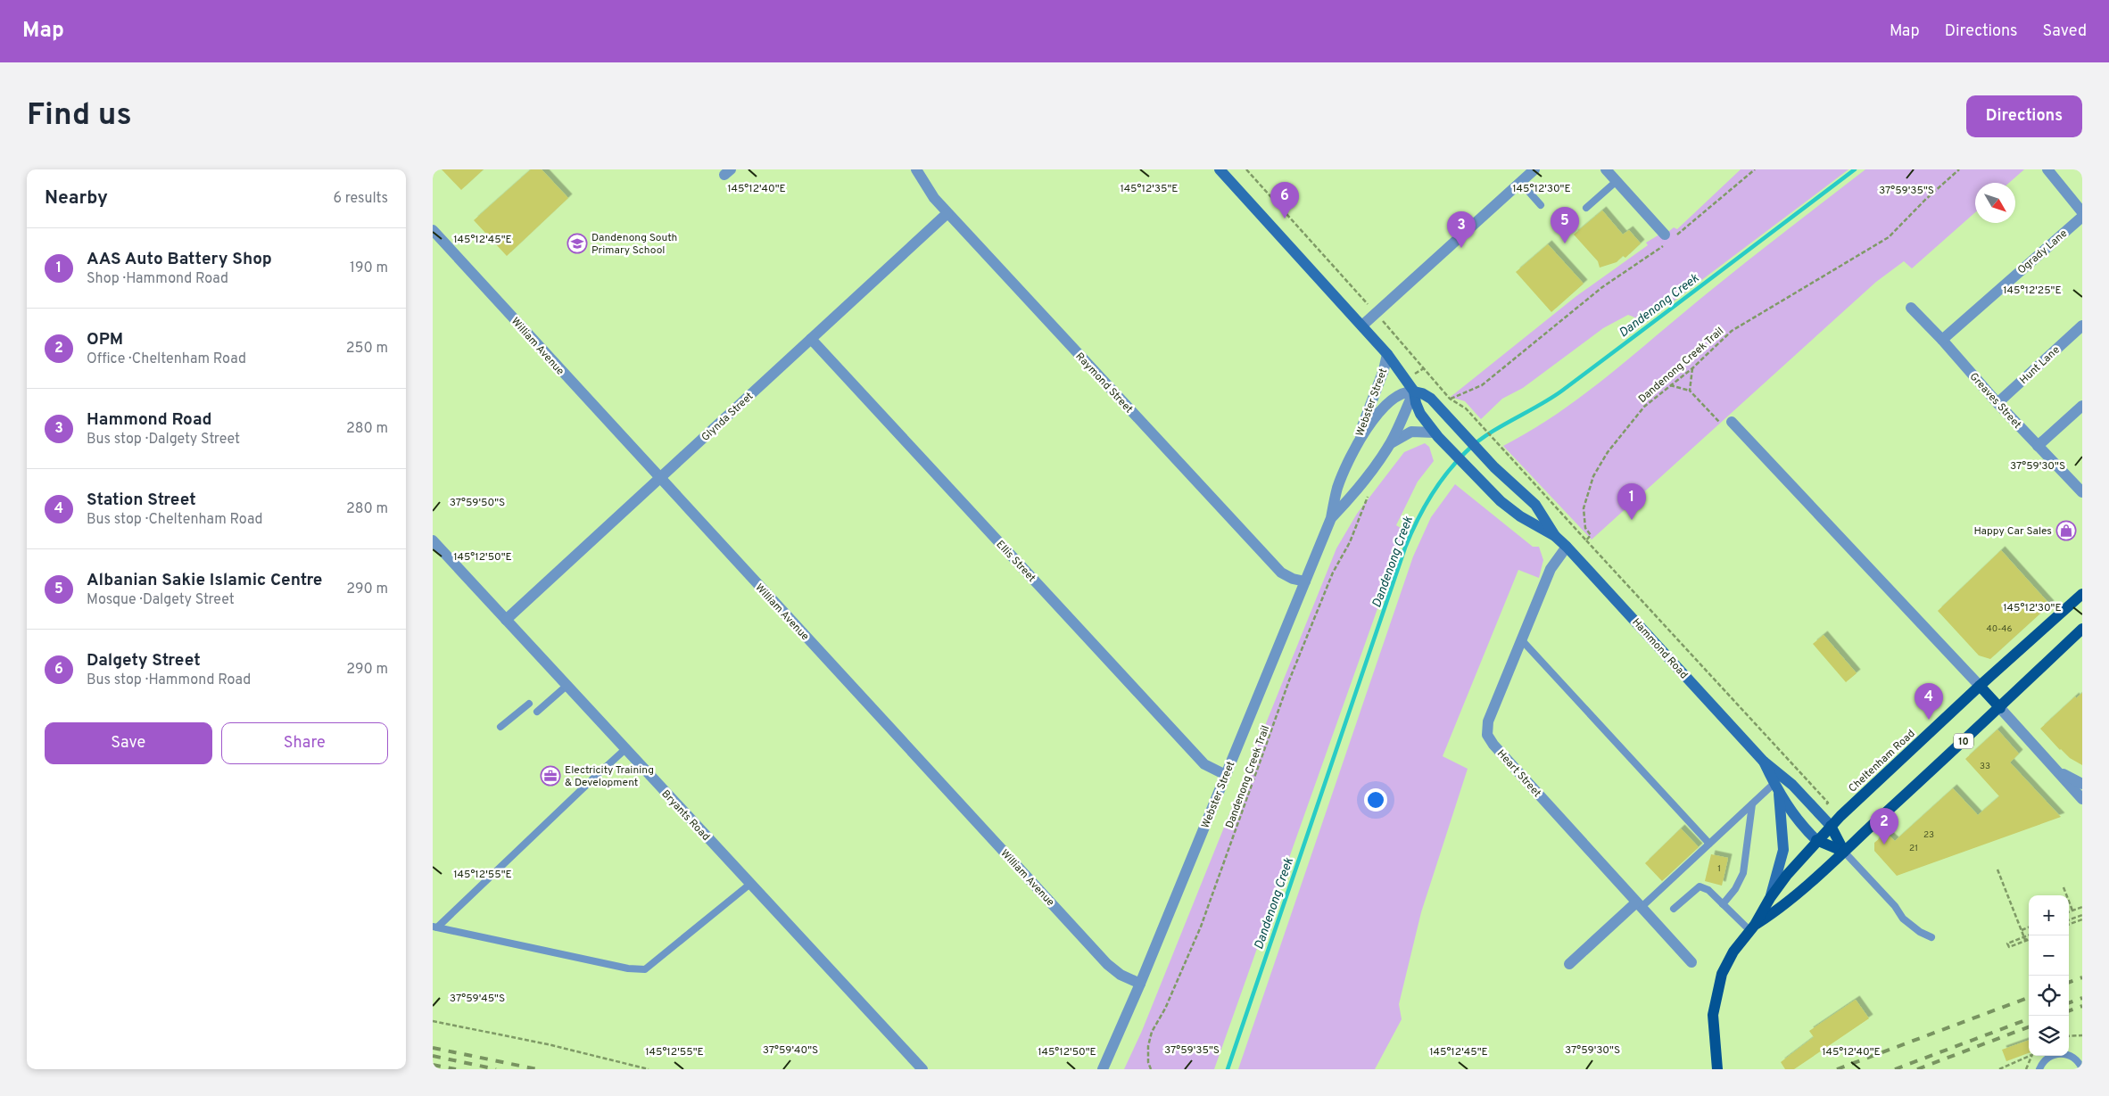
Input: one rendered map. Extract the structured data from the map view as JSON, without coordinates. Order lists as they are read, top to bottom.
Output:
{
  "streets": {
    "main road": ["Hammond Road", "10", "Cheltenham Road"],
    "street": [
      "Ogrady Lane",
      "William Avenue",
      "Hunt Lane",
      "Raymond Street",
      "Greaves Street",
      "Webster Street",
      "Glynda Street",
      "Ellis Street",
      "Heart Street",
      "Bryants Road"
    ],
    "path": ["Dandenong Creek Trail"]
  },
  "crossings": [
    ["Ogrady Lane", "Greaves Street"],
    ["William Avenue", "Webster Street"],
    ["William Avenue", "Glynda Street"],
    ["Hunt Lane", "Greaves Street"],
    ["Raymond Street", "Webster Street"],
    ["Raymond Street", "Glynda Street"],
    ["Webster Street", "Ellis Street"],
    ["Webster Street", "Hammond Road"],
    ["Glynda Street", "Ellis Street"],
    ["Glynda Street", "Bryants Road"],
    ["Hammond Road", "Cheltenham Road"],
    ["Hammond Road", "Heart Street"]
  ],
  "water": ["Dandenong Creek"],
  "places": {
    "school or university": ["Dandenong South Primary School"],
    "shop": ["Happy Car Sales"],
    "office": ["Electricity Training & Development"]
  },
  "house_numbers": [
    "40-46",
    "33",
    "23",
    "21",
    "1"
  ],
  "north": "bottom right",
  "page": {
    "header": "Map",
    "nav": ["Map", "Directions", "Saved"],
    "buttons": [
      "Directions",
      ["Save", "Share"]
    ],
    "title": "Find us",
    "heading": ["Nearby", "6 results"],
    "pins": [
      "6",
      "5",
      "3",
      "1",
      "4",
      "2"
    ],
    "list": [
      {
        "mark": "1",
        "name": "AAS Auto Battery Shop",
        "note": "Shop · Hammond Road",
        "value": "190 m"
      },
      {
        "mark": "2",
        "name": "OPM",
        "note": "Office · Cheltenham Road",
        "value": "250 m"
      },
      {
        "mark": "3",
        "name": "Hammond Road",
        "note": "Bus stop · Dalgety Street",
        "value": "280 m"
      },
      {
        "mark": "4",
        "name": "Station Street",
        "note": "Bus stop · Cheltenham Road",
        "value": "280 m"
      },
      {
        "mark": "5",
        "name": "Albanian Sakie Islamic Centre",
        "note": "Mosque · Dalgety Street",
        "value": "290 m"
      },
      {
        "mark": "6",
        "name": "Dalgety Street",
        "note": "Bus stop · Hammond Road",
        "value": "290 m"
      }
    ],
    "map_buttons": ["+", "−"]
  },
  "coordinates": [
    "145°12'30\"E",
    "145°12'40\"E",
    "145°12'35\"E",
    "37°59'35\"S",
    "145°12'45\"E",
    "145°12'25\"E",
    "37°59'30\"S",
    "37°59'50\"S",
    "145°12'50\"E",
    "145°12'55\"E",
    "37°59'45\"S",
    "37°59'40\"S"
  ]
}
